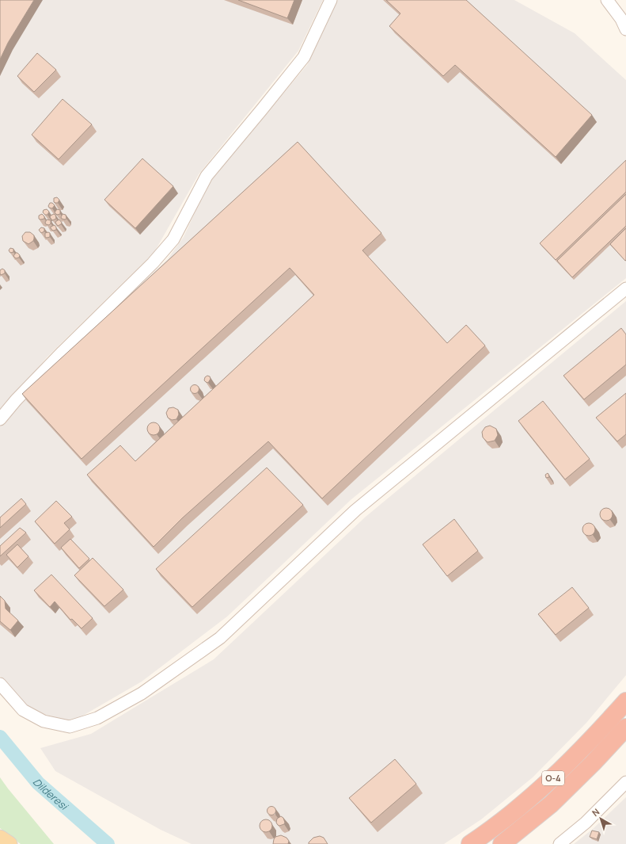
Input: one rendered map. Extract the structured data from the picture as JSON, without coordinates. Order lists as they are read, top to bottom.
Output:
{
  "streets": {
    "highway": ["O-4"]
  },
  "water": ["Dilderesi"],
  "north": "top left"
}
